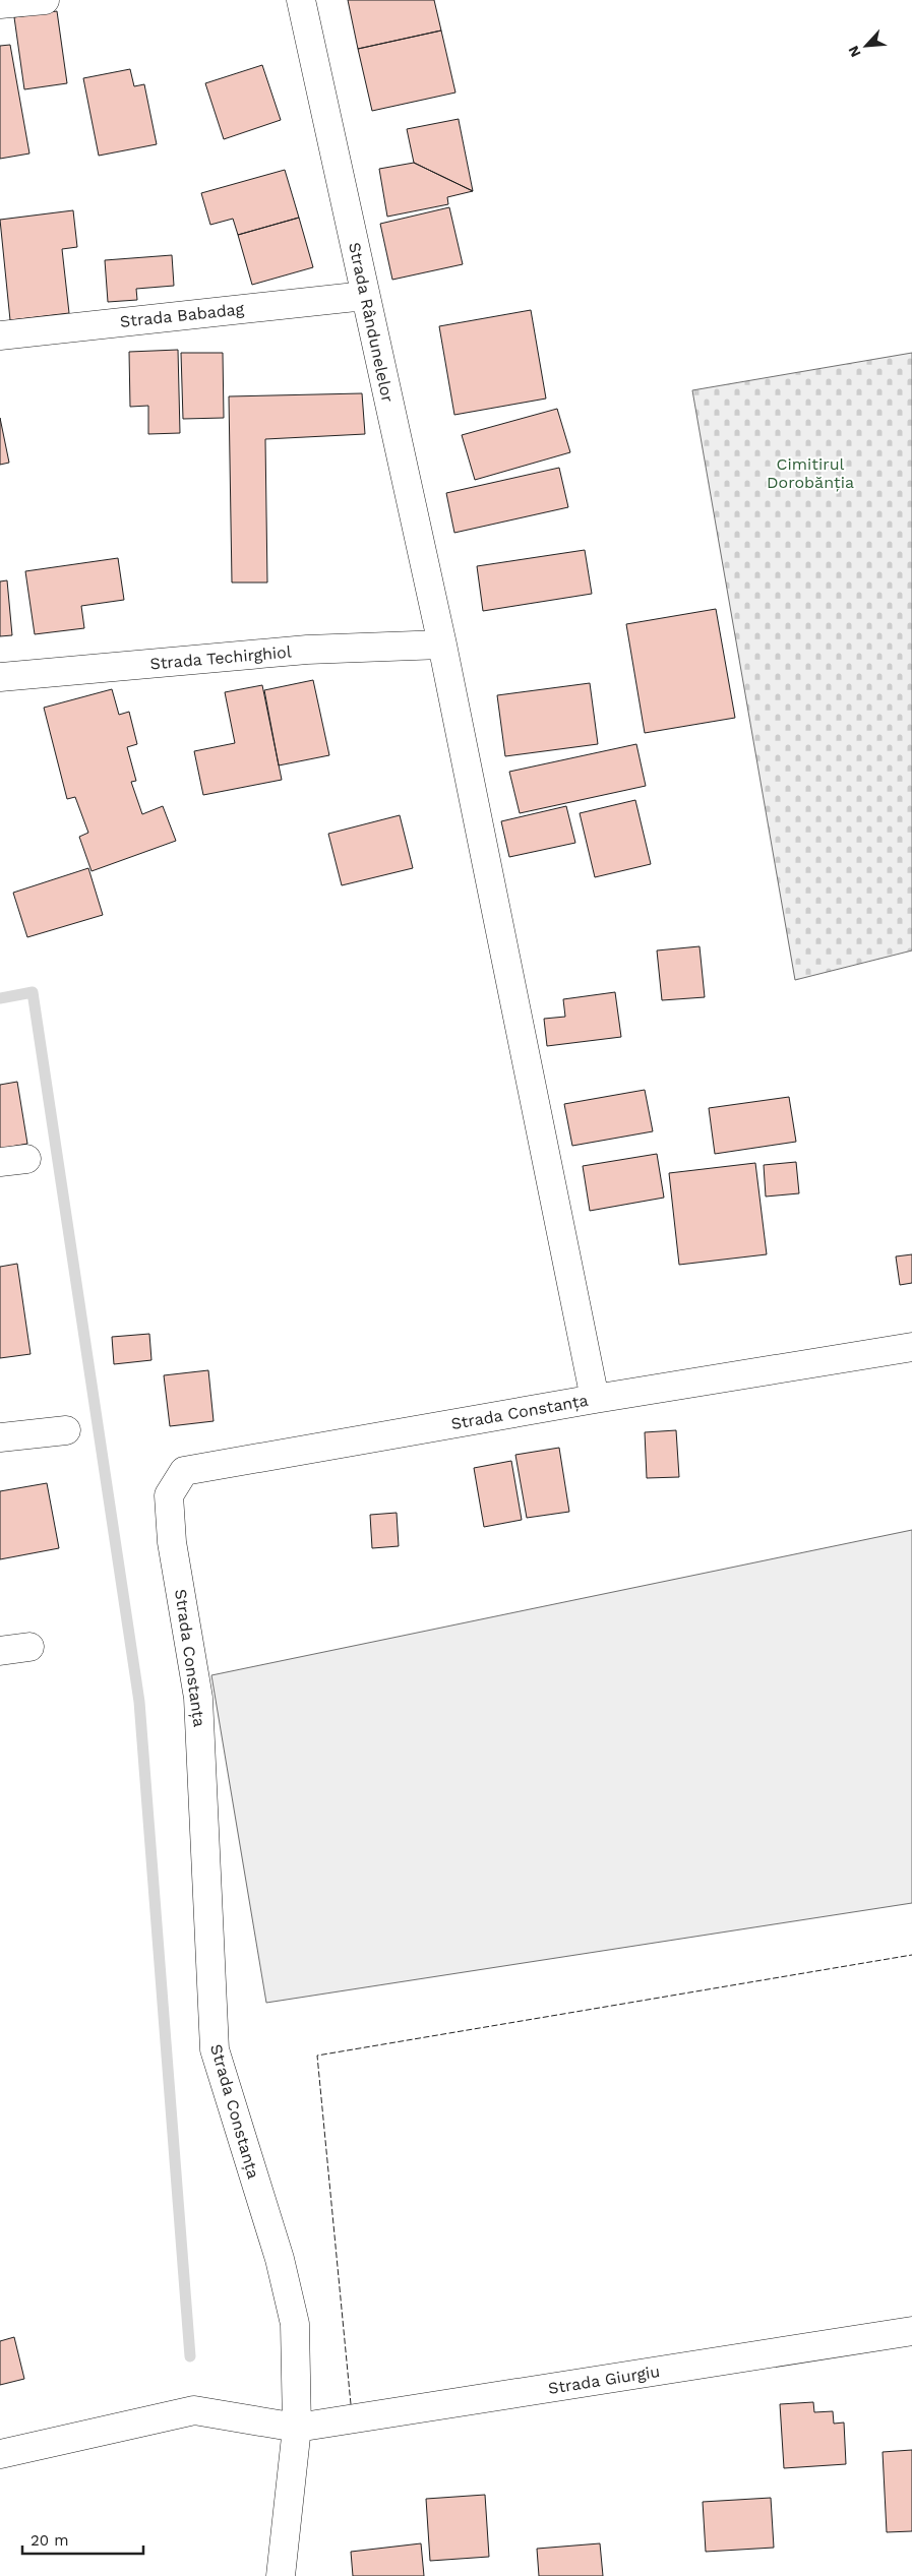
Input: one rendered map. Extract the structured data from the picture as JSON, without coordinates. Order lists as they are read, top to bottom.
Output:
{
  "streets": {
    "street": [
      "Strada Babadag",
      "Strada Rândunelelor",
      "Strada Techirghiol",
      "Strada Constanța",
      "Strada Giurgiu"
    ]
  },
  "crossings": [
    ["Strada Babadag", "Strada Rândunelelor"],
    ["Strada Rândunelelor", "Strada Techirghiol"],
    ["Strada Rândunelelor", "Strada Constanța"],
    ["Strada Constanța", "Strada Giurgiu"]
  ],
  "parks": ["Cimitirul Dorobănția"],
  "scale_bar": "20 m",
  "north": "bottom left"
}
